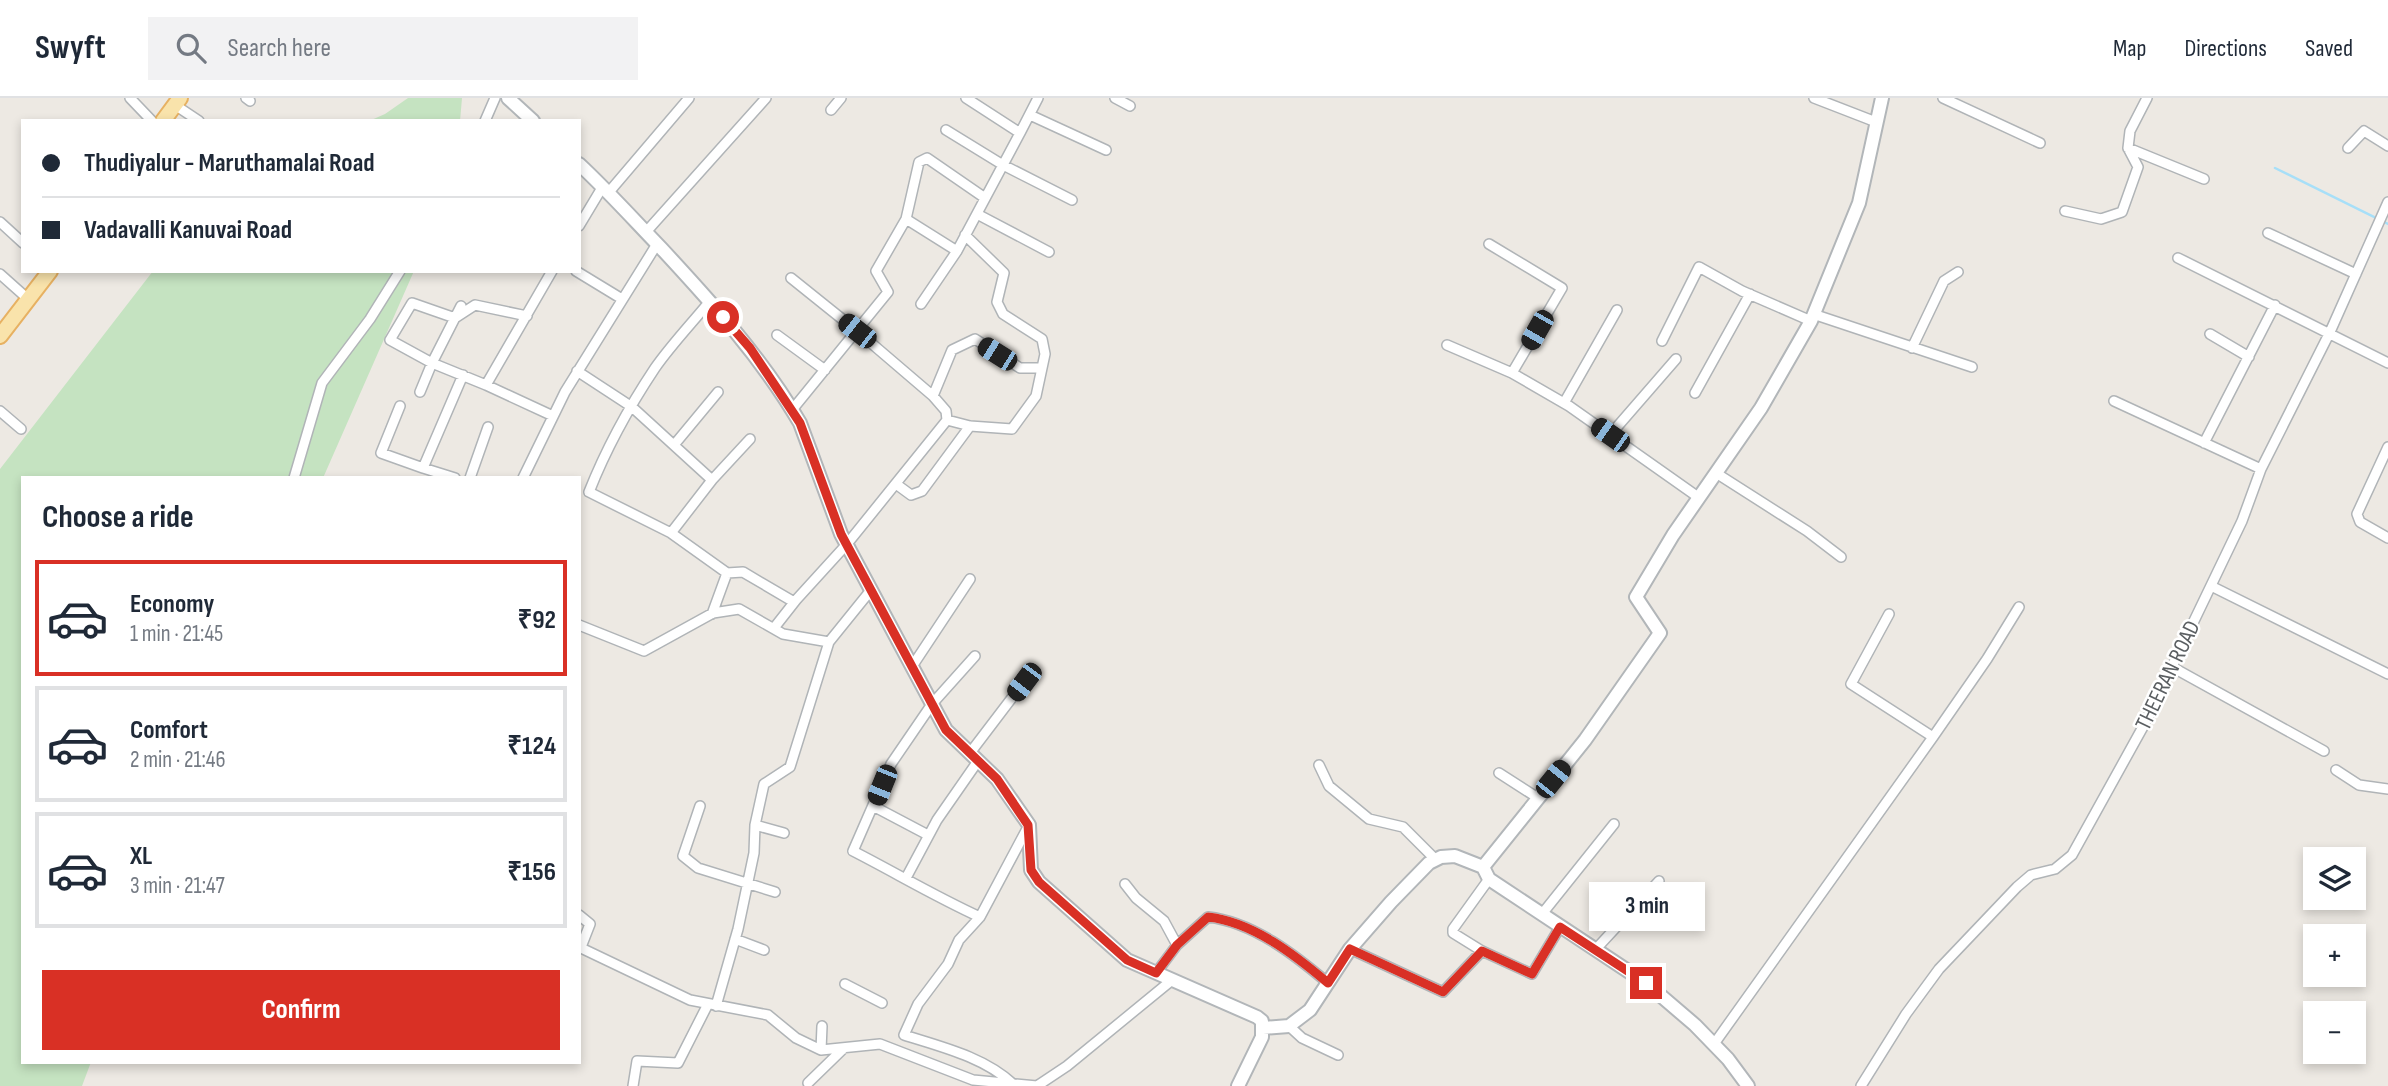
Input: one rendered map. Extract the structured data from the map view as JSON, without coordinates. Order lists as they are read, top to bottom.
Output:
{
  "streets": {
    "street": ["THEERAN ROAD"]
  },
  "page": {
    "header": "Swyft",
    "search": "Search here",
    "nav": ["Map", "Directions", "Saved"],
    "banner": ["Thudiyalur - Maruthamalai Road", "Vadavalli Kanuvai Road"],
    "heading": "Choose a ride",
    "list": [
      {
        "name": "Economy",
        "note": "1 min · 21:45",
        "value": "₹92"
      },
      {
        "name": "Comfort",
        "note": "2 min · 21:46",
        "value": "₹124"
      },
      {
        "name": "XL",
        "note": "3 min · 21:47",
        "value": "₹156"
      }
    ],
    "map_buttons": ["+", "−"],
    "bubble": "3 min",
    "buttons": "Confirm"
  }
}
